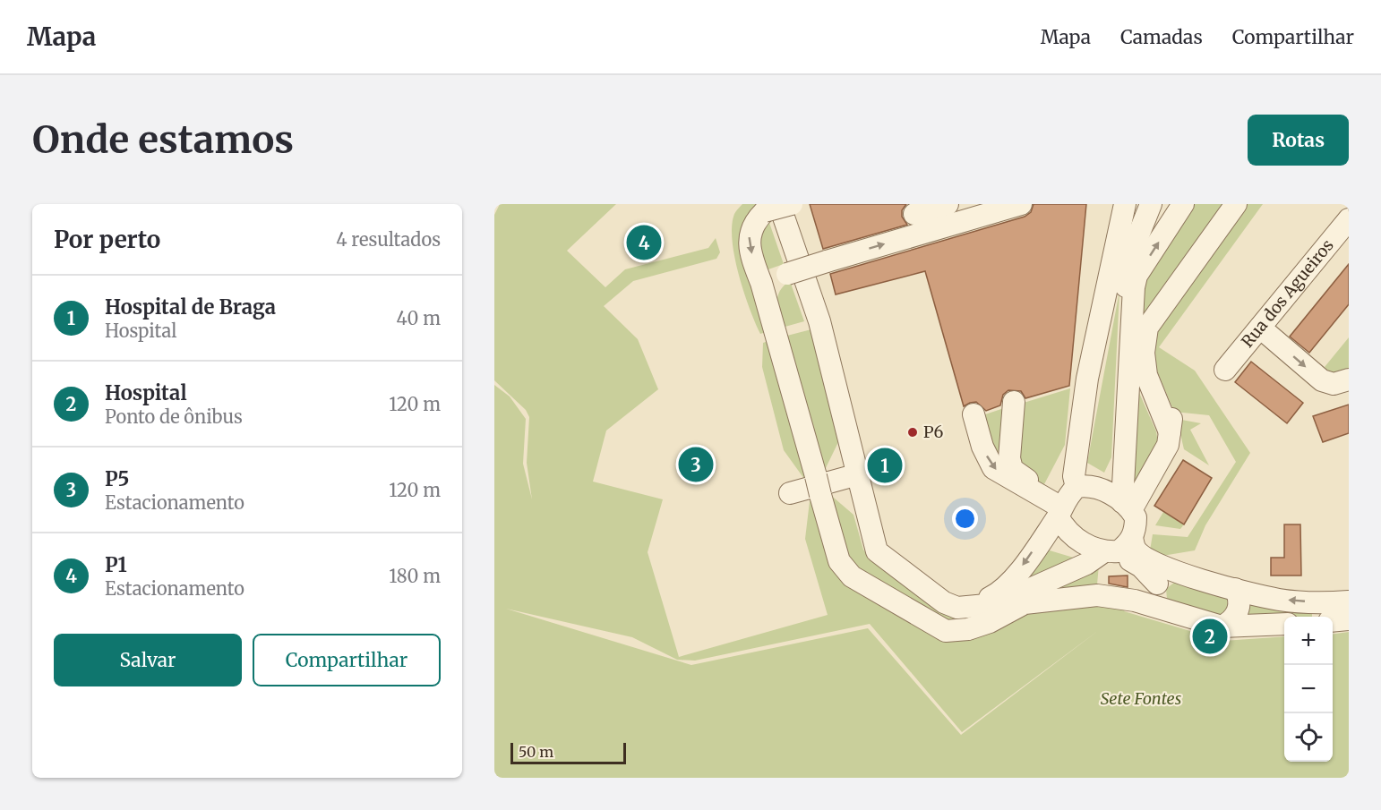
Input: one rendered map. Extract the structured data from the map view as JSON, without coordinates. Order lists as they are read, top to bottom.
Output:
{
  "streets": {
    "street": ["Rua dos Agueiros"]
  },
  "parks": ["Sete Fontes"],
  "places": ["P6"],
  "scale_bar": "50 m",
  "page": {
    "header": "Mapa",
    "nav": ["Mapa", "Camadas", "Compartilhar"],
    "buttons": [
      "Rotas",
      ["Salvar", "Compartilhar"]
    ],
    "title": "Onde estamos",
    "heading": ["Por perto", "4 resultados"],
    "pins": [
      "4",
      "3",
      "1",
      "2"
    ],
    "list": [
      {
        "mark": "1",
        "name": "Hospital de Braga",
        "note": "Hospital",
        "value": "40 m"
      },
      {
        "mark": "2",
        "name": "Hospital",
        "note": "Ponto de ônibus",
        "value": "120 m"
      },
      {
        "mark": "3",
        "name": "P5",
        "note": "Estacionamento",
        "value": "120 m"
      },
      {
        "mark": "4",
        "name": "P1",
        "note": "Estacionamento",
        "value": "180 m"
      }
    ],
    "map_buttons": ["+", "−"],
    "scale": "50 m"
  }
}
